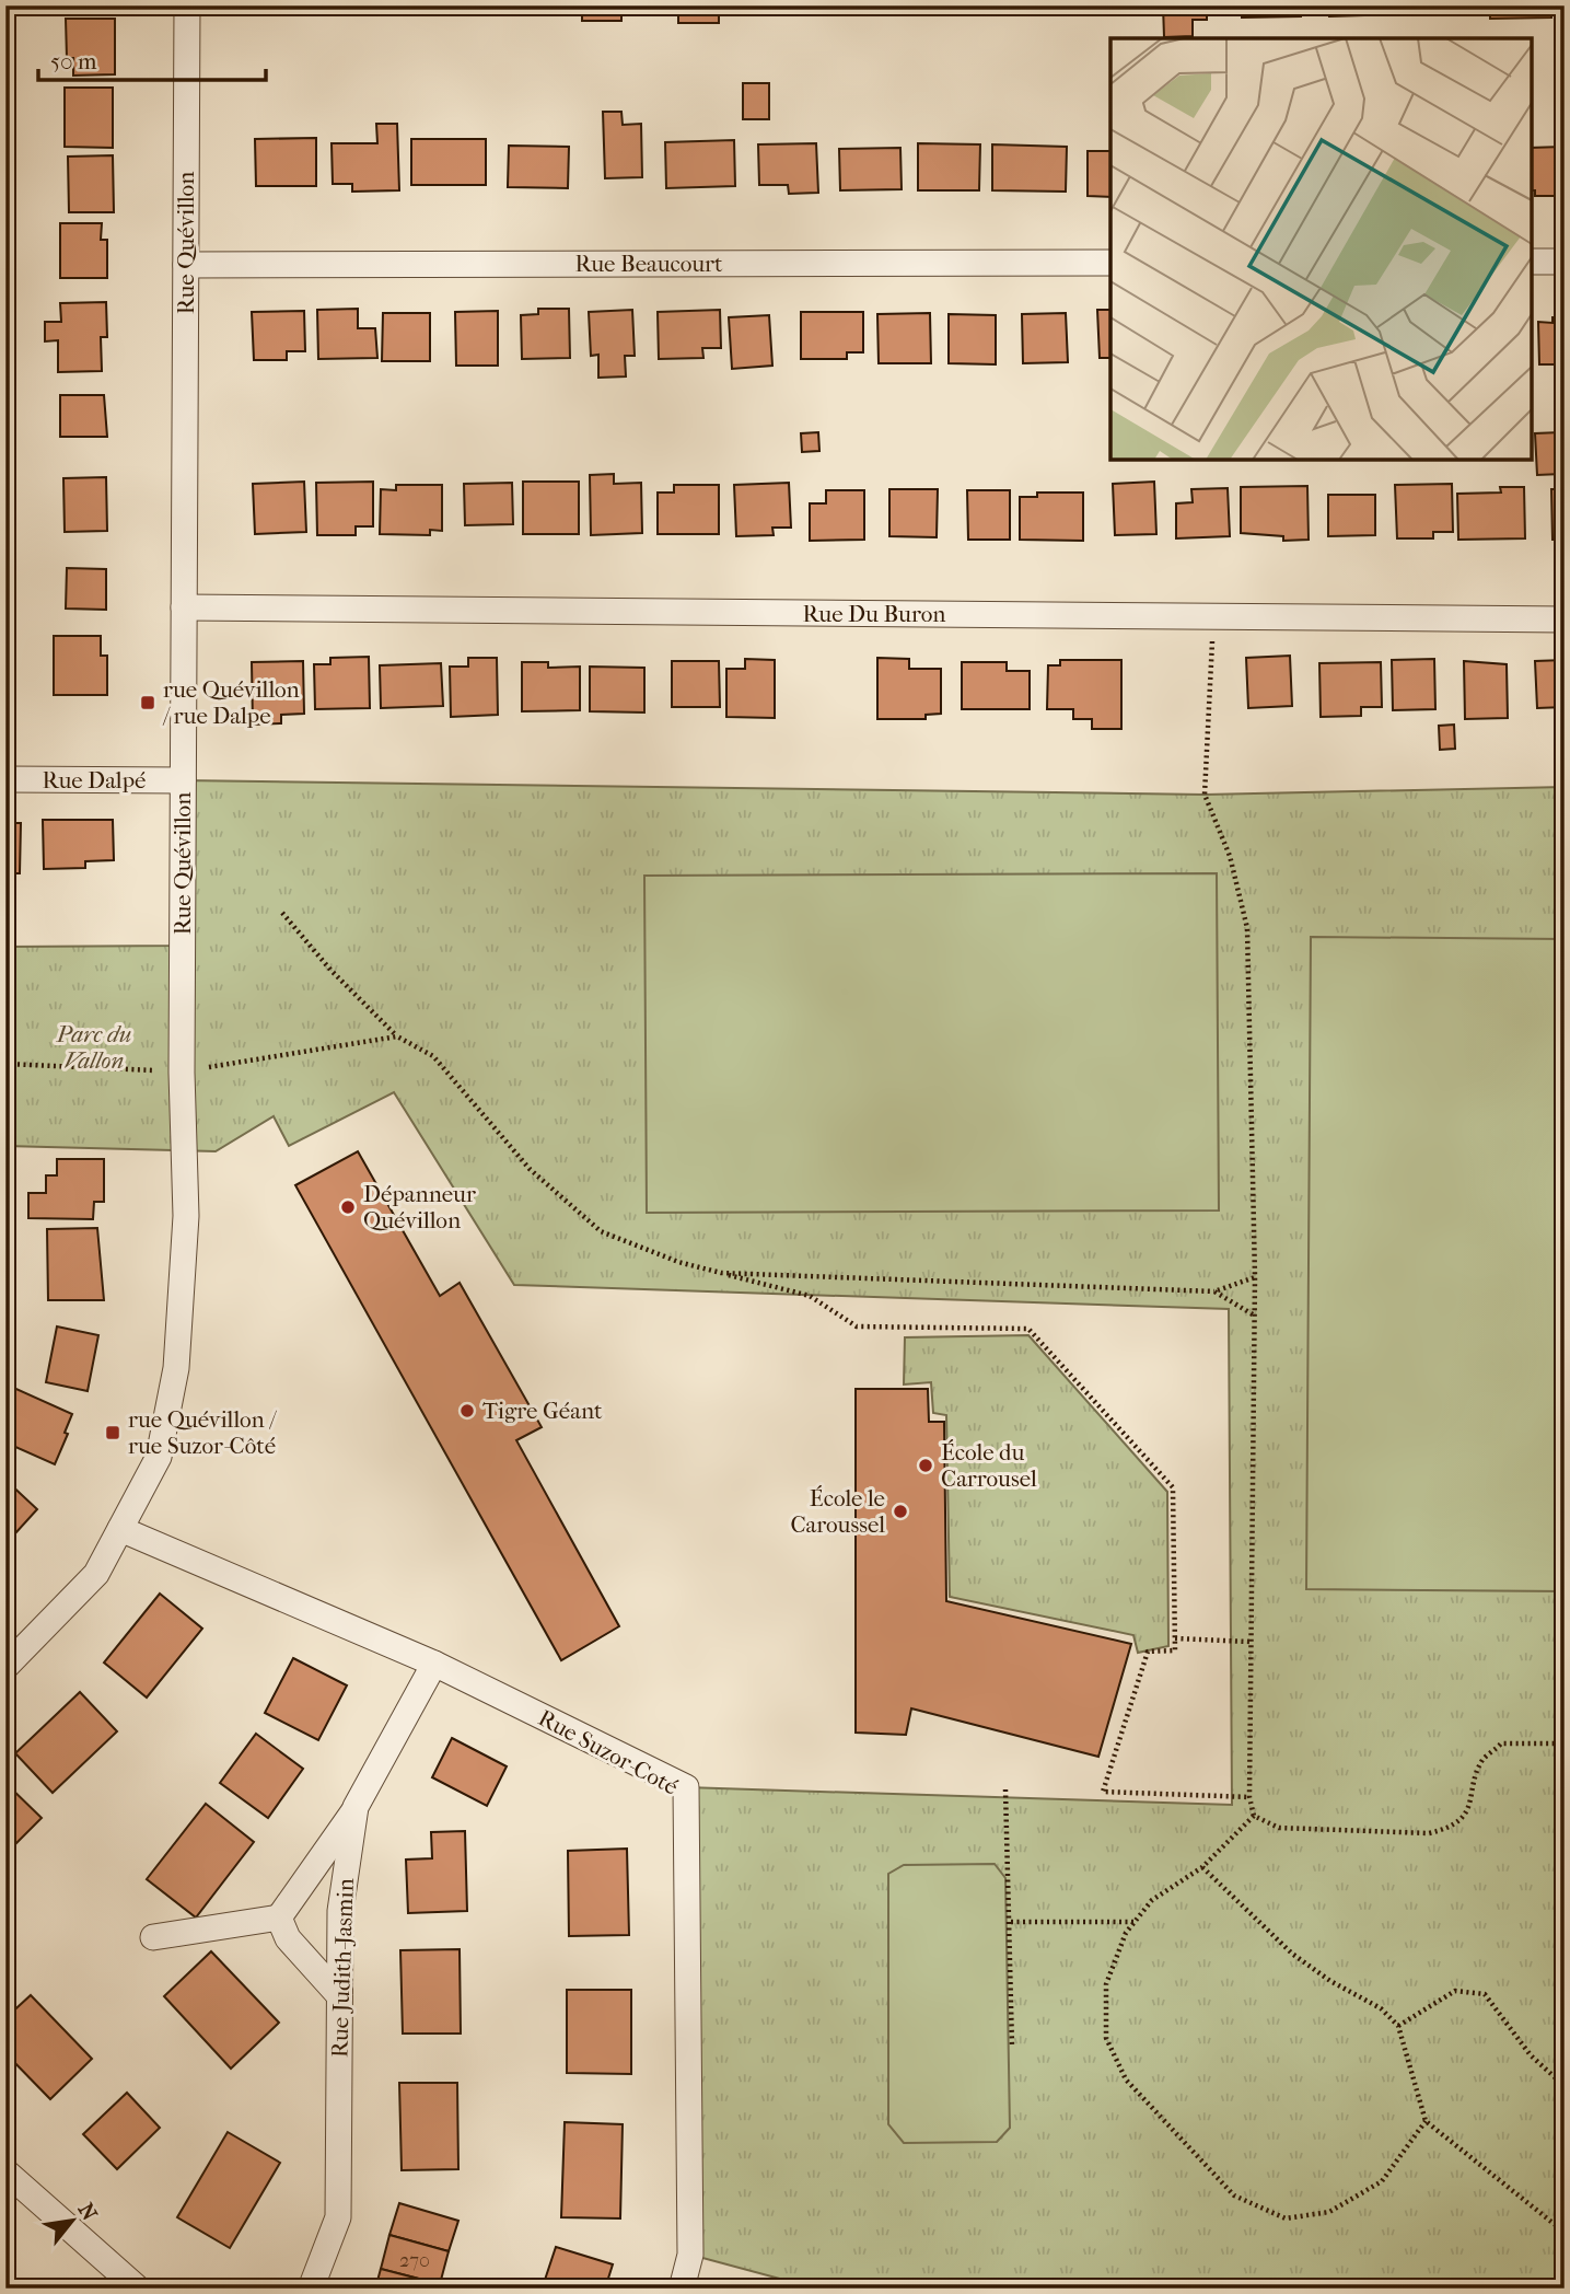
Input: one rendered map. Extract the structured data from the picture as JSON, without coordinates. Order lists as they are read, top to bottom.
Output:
{
  "streets": {
    "street": [
      "Rue Quévillon",
      "Rue Beaucourt",
      "Rue Du Buron",
      "Rue Dalpé",
      "Rue Suzor-Coté",
      "Rue Judith-Jasmin"
    ]
  },
  "crossings": [
    ["Rue Quévillon", "Rue Beaucourt"],
    ["Rue Quévillon", "Rue Du Buron"],
    ["Rue Quévillon", "Rue Dalpé"],
    ["Rue Quévillon", "Rue Suzor-Coté"],
    ["Rue Suzor-Coté", "Rue Judith-Jasmin"]
  ],
  "parks": ["Parc du Vallon"],
  "places": {
    "transit": ["rue Quévillon / rue Dalpe", "rue Quévillon / rue Suzor-Côté"],
    "other": [
      "Dépanneur Quévillon",
      "Tigre Géant",
      "École du Carrousel",
      "École le Caroussel"
    ]
  },
  "house_numbers": ["270"],
  "scale_bar": "50 m",
  "north": "top right"
}
